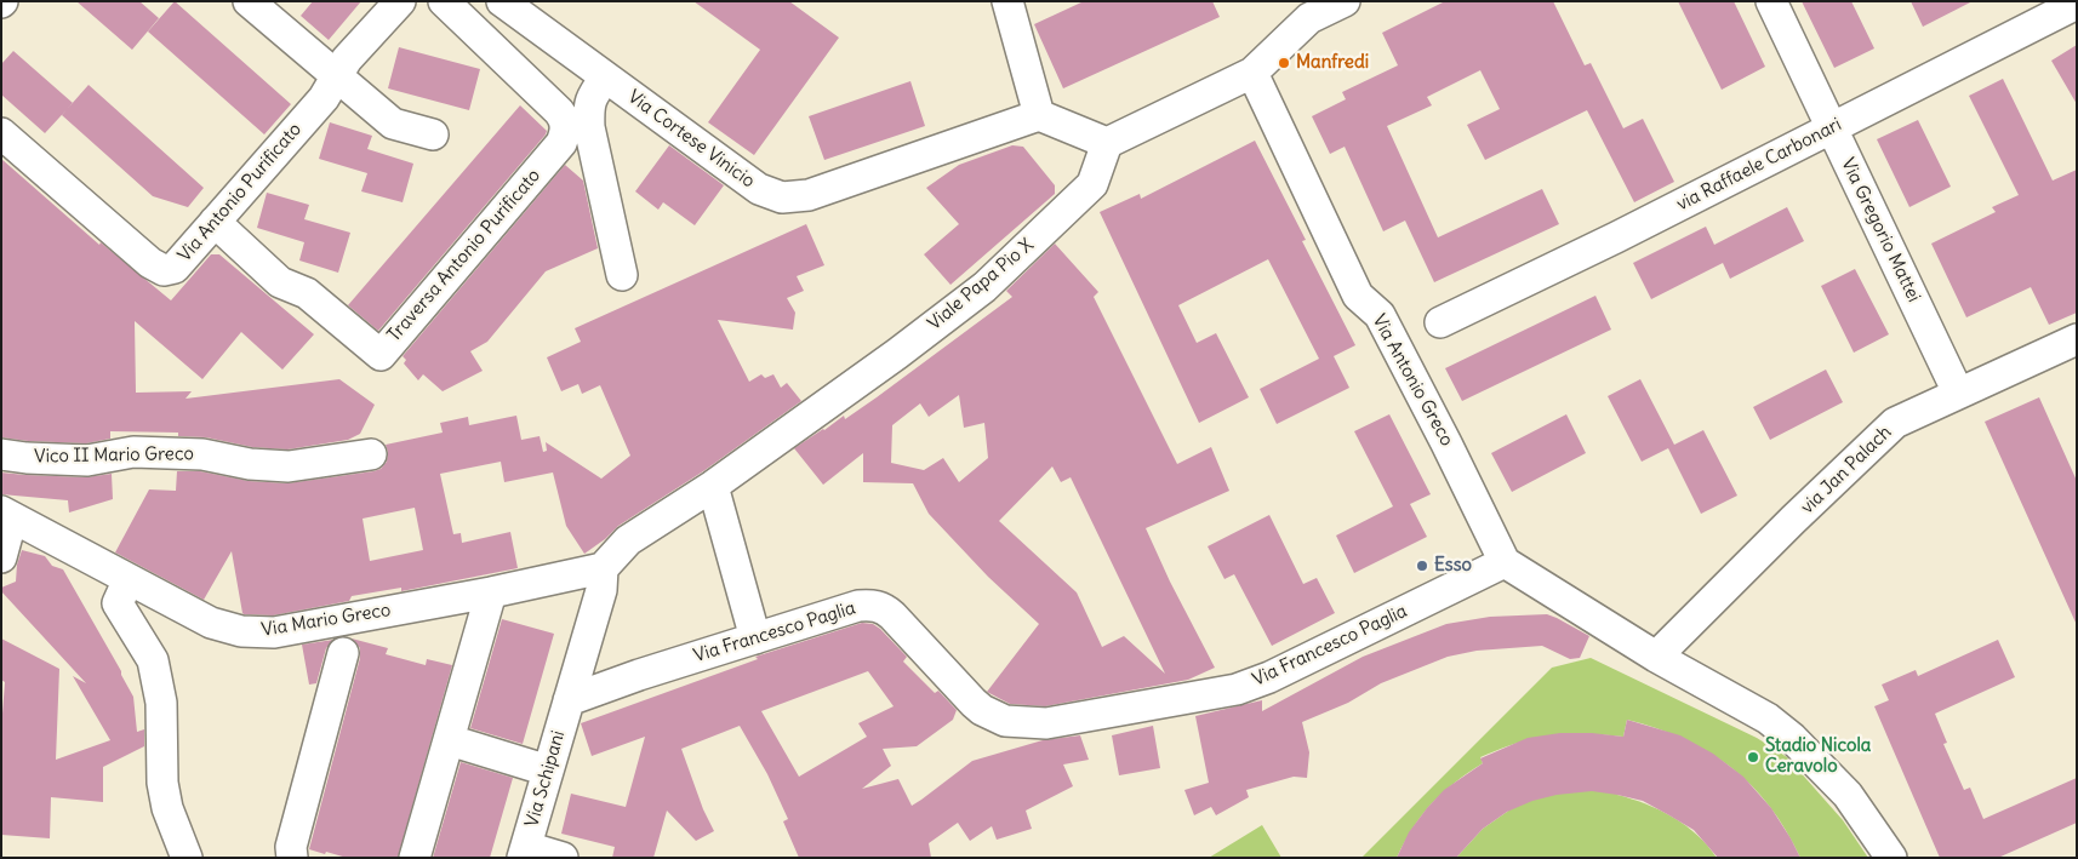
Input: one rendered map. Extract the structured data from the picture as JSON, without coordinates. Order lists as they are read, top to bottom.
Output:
{
  "streets": {
    "street": [
      "Via Cortese Vinicio",
      "via Raffaele Carbonari",
      "Via Antonio Purificato",
      "Via Gregorio Mattei",
      "Traversa Antonio Purificato",
      "Viale Papa Pio X",
      "Via Antonio Greco",
      "Vico II Mario Greco",
      "via Jan Palach",
      "Via Mario Greco",
      "Via Francesco Paglia",
      "Via Schipani"
    ]
  },
  "crossings": [
    ["via Raffaele Carbonari", "Via Gregorio Mattei"],
    ["Via Antonio Purificato", "Traversa Antonio Purificato"],
    ["Via Gregorio Mattei", "via Jan Palach"],
    ["Viale Papa Pio X", "Via Mario Greco"],
    ["Viale Papa Pio X", "Via Schipani"],
    ["Via Antonio Greco", "Via Francesco Paglia"],
    ["Via Mario Greco", "Via Schipani"],
    ["Via Francesco Paglia", "Via Schipani"]
  ],
  "places": ["Manfredi", "Esso", "Stadio Nicola Ceravolo"]
}
